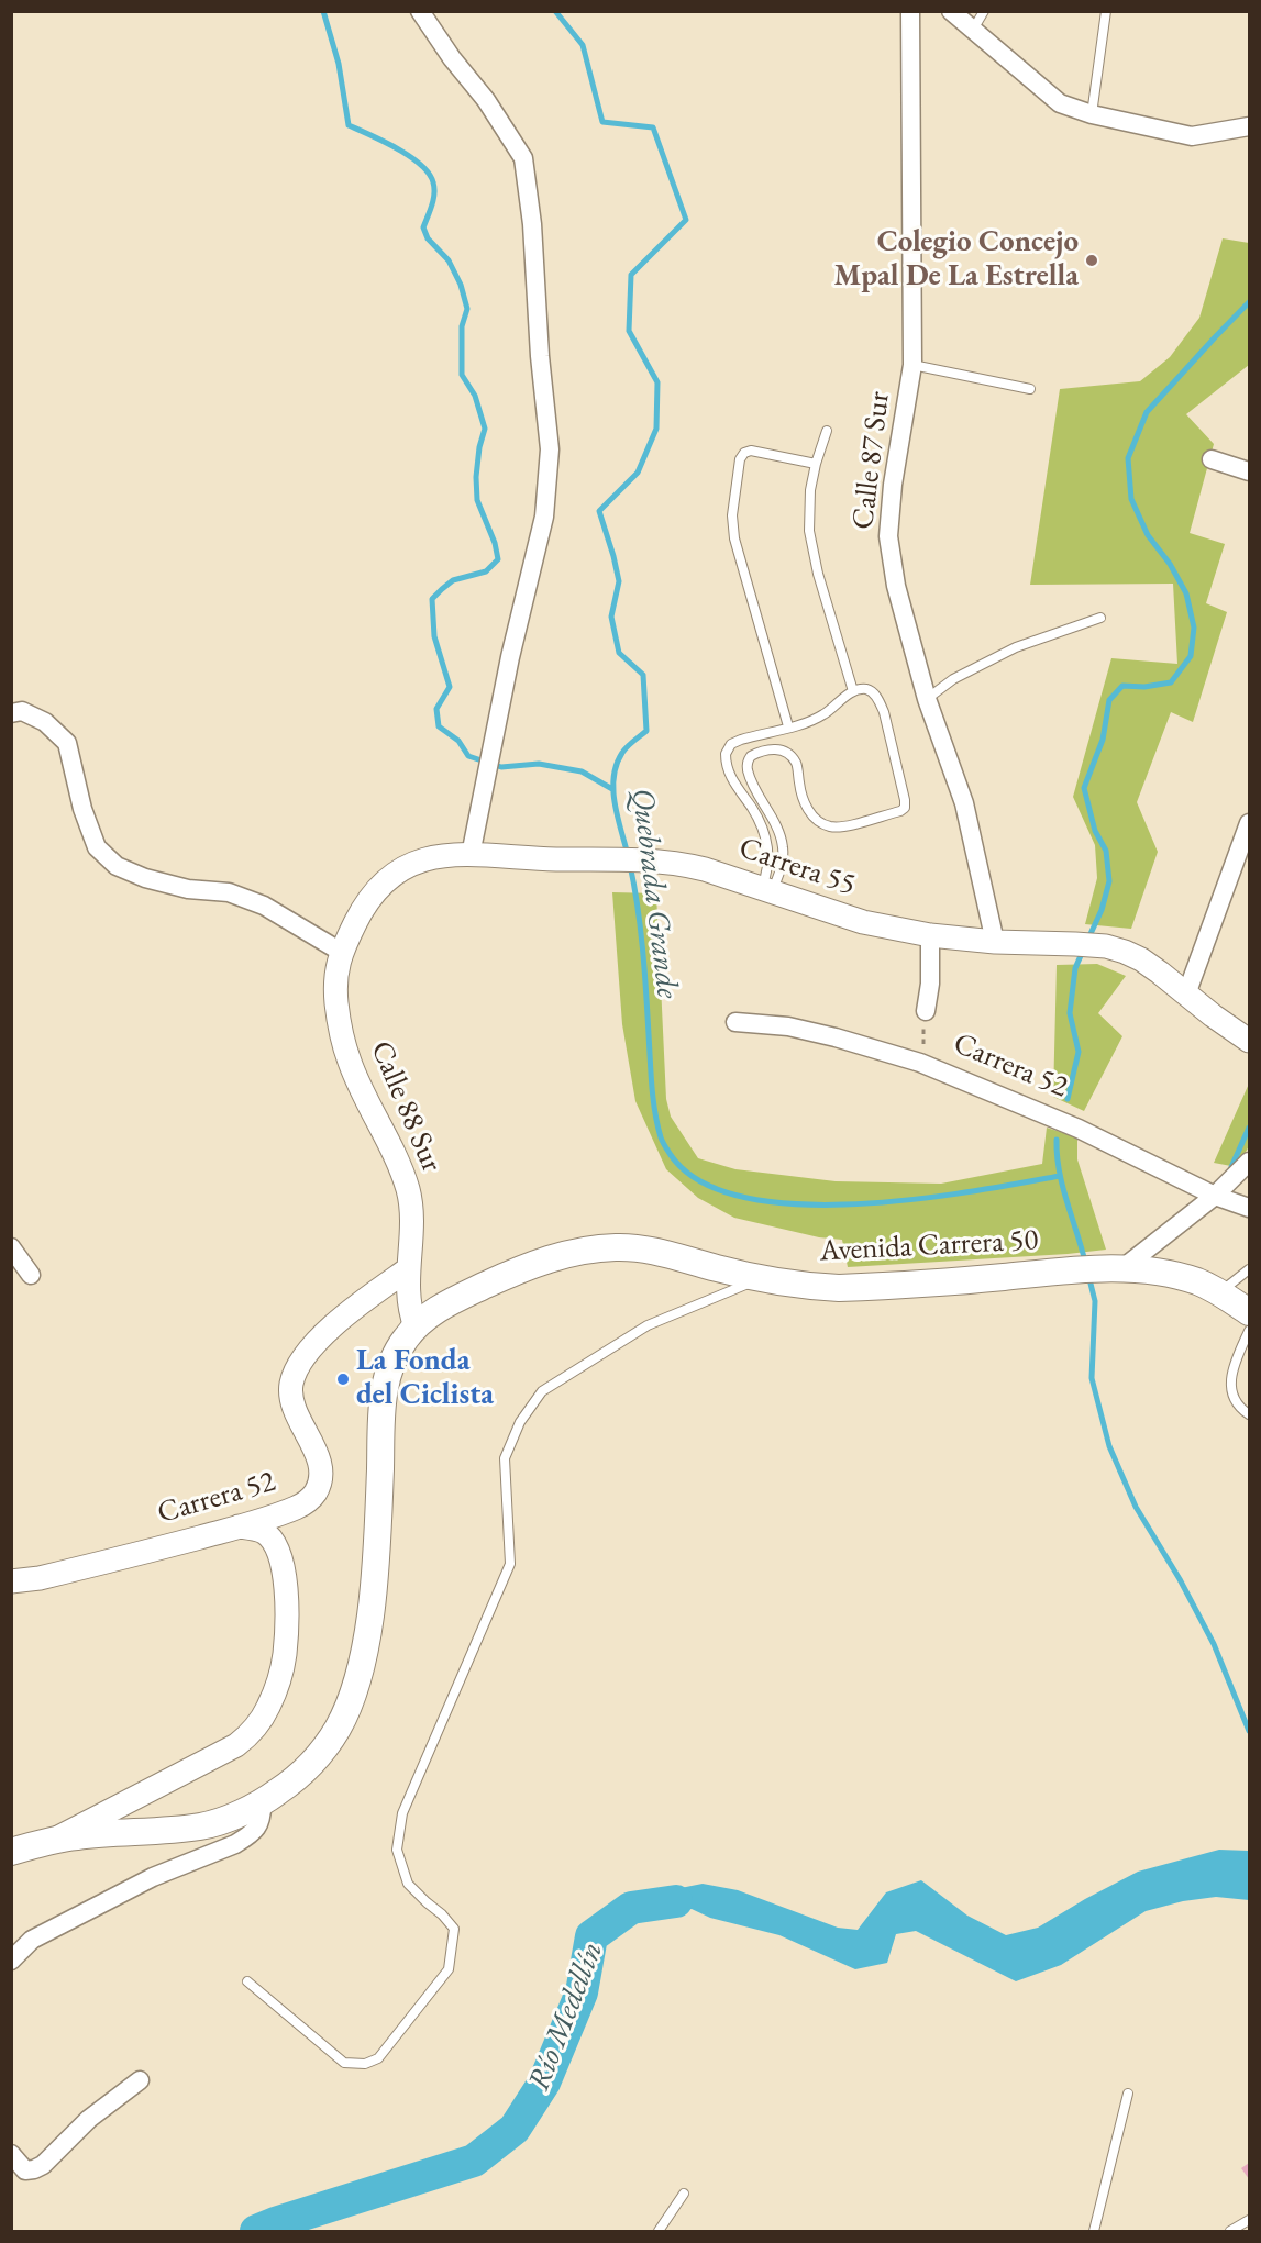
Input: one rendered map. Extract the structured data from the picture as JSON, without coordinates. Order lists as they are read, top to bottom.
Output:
{
  "streets": {
    "main road": ["Avenida Carrera 50"],
    "street": [
      "Calle 87 Sur",
      "Carrera 55",
      "Carrera 52",
      "Calle 88 Sur"
    ]
  },
  "crossings": [
    ["Calle 87 Sur", "Carrera 55"],
    ["Carrera 55", "Calle 88 Sur"],
    ["Carrera 52", "Calle 88 Sur"],
    ["Calle 88 Sur", "Avenida Carrera 50"]
  ],
  "water": ["Quebrada Grande", "Río Medellín"],
  "places": ["Colegio Concejo Mpal De La Estrella", "La Fonda del Ciclista"]
}
